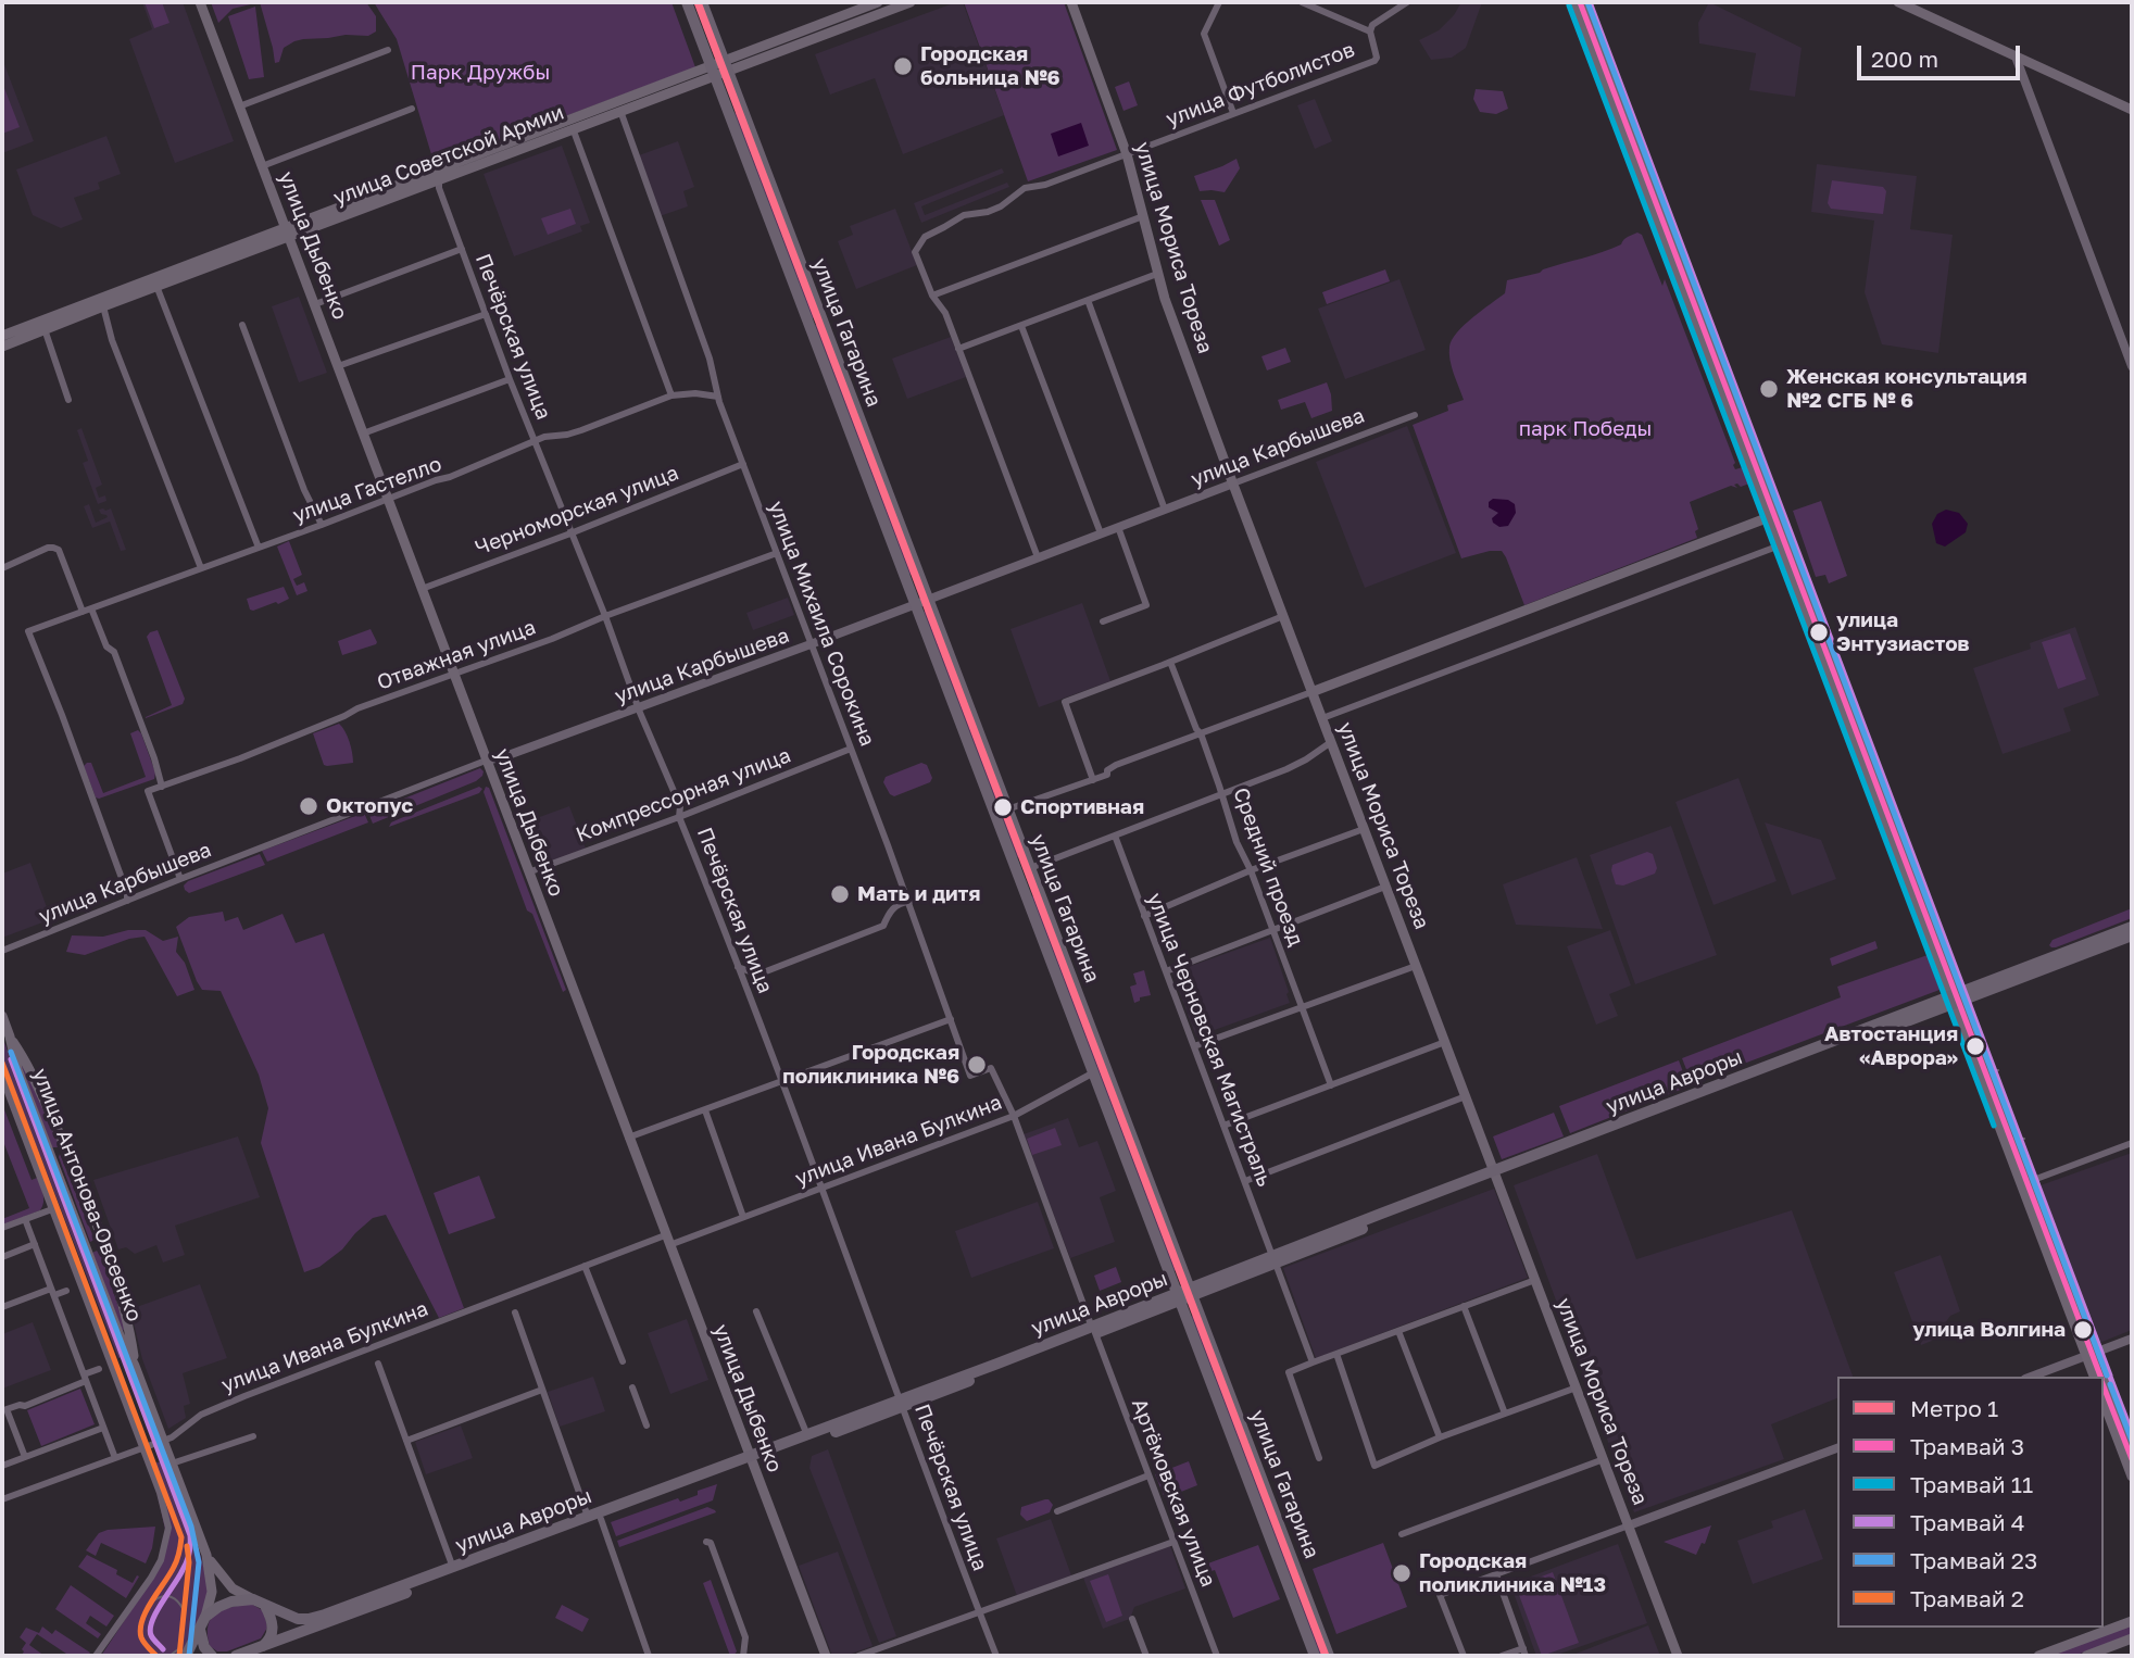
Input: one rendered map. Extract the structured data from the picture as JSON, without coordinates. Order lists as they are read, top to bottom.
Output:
{
  "streets": {
    "main road": [
      "улица Советской Армии",
      "улица Дыбенко",
      "улица Мориса Тореза",
      "улица Гагарина",
      "улица Авроры",
      "улица Антонова-Овсеенко"
    ],
    "street": [
      "улица Футболистов",
      "Печёрская улица",
      "улица Карбышева",
      "улица Гастелло",
      "Черноморская улица",
      "улица Михаила Сорокина",
      "Отважная улица",
      "Компрессорная улица",
      "Средний проезд",
      "улица Черновская Магистраль",
      "улица Ивана Булкина",
      "Артёмовская улица"
    ]
  },
  "crossings": [
    ["улица Футболистов", "улица Мориса Тореза"],
    ["улица Советской Армии", "улица Дыбенко"],
    ["улица Советской Армии", "улица Гагарина"],
    ["улица Советской Армии", "Печёрская улица"],
    ["улица Советской Армии", "улица Михаила Сорокина"],
    ["улица Дыбенко", "улица Карбышева"],
    ["улица Дыбенко", "улица Гастелло"],
    ["улица Дыбенко", "Черноморская улица"],
    ["улица Дыбенко", "Отважная улица"],
    ["улица Дыбенко", "Компрессорная улица"],
    ["улица Дыбенко", "улица Авроры"],
    ["улица Дыбенко", "улица Ивана Булкина"],
    ["улица Мориса Тореза", "улица Карбышева"],
    ["улица Мориса Тореза", "улица Авроры"],
    ["улица Гагарина", "улица Карбышева"],
    ["улица Гагарина", "улица Авроры"],
    ["улица Гагарина", "улица Ивана Булкина"],
    ["Печёрская улица", "улица Карбышева"],
    ["Печёрская улица", "улица Гастелло"],
    ["Печёрская улица", "Черноморская улица"],
    ["Печёрская улица", "Отважная улица"],
    ["Печёрская улица", "Компрессорная улица"],
    ["Печёрская улица", "улица Авроры"],
    ["Печёрская улица", "улица Ивана Булкина"],
    ["улица Карбышева", "улица Гастелло"],
    ["улица Карбышева", "улица Михаила Сорокина"],
    ["улица Карбышева", "Отважная улица"],
    ["улица Гастелло", "улица Михаила Сорокина"],
    ["Черноморская улица", "улица Михаила Сорокина"],
    ["улица Михаила Сорокина", "Отважная улица"],
    ["улица Михаила Сорокина", "Компрессорная улица"],
    ["улица Михаила Сорокина", "улица Ивана Булкина"],
    ["улица Михаила Сорокина", "Артёмовская улица"],
    ["улица Черновская Магистраль", "улица Авроры"],
    ["улица Авроры", "улица Антонова-Овсеенко"],
    ["улица Авроры", "Артёмовская улица"],
    ["улица Ивана Булкина", "улица Антонова-Овсеенко"],
    ["улица Ивана Булкина", "Артёмовская улица"]
  ],
  "parks": ["Парк Дружбы", "парк Победы"],
  "places": [
    "Городская больница №6",
    "Женская консультация №2 СГБ № 6",
    "улица Энтузиастов",
    "Октопус",
    "Спортивная",
    "Мать и дитя",
    "Автостанция «Аврора»",
    "Городская поликлиника №6",
    "улица Волгина",
    "Городская поликлиника №13"
  ],
  "lines": [
    "metro line 1",
    "tram line 3",
    "tram line 4",
    "tram line 23",
    "tram line 11",
    "tram line 2"
  ],
  "legend": [
    "Метро 1",
    "Трамвай 3",
    "Трамвай 11",
    "Трамвай 4",
    "Трамвай 23",
    "Трамвай 2"
  ],
  "scale_bar": "200 m"
}
